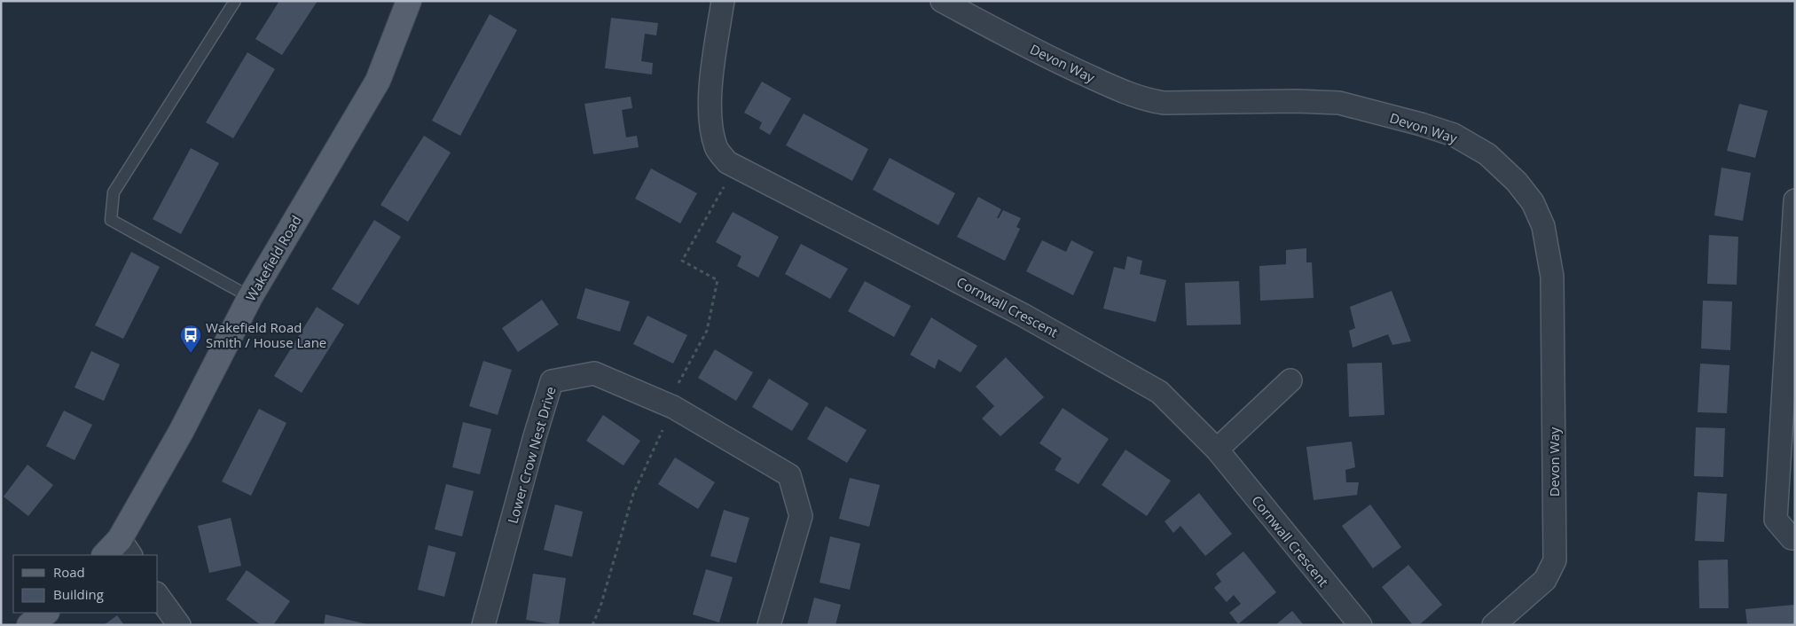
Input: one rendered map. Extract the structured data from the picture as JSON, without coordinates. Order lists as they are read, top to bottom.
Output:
{
  "streets": {
    "main road": ["Wakefield Road"],
    "street": ["Devon Way", "Cornwall Crescent", "Lower Crow Nest Drive"]
  },
  "places": {
    "bus stop": ["Wakefield Road Smith / House Lane"]
  },
  "legend": ["Road", "Building"]
}
